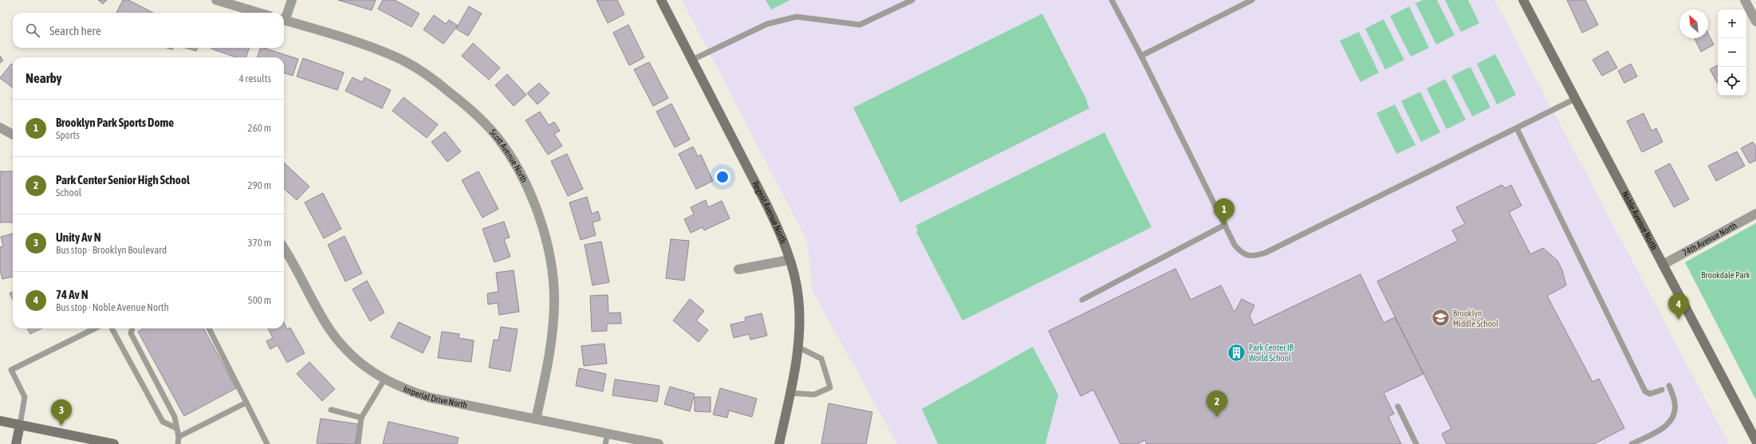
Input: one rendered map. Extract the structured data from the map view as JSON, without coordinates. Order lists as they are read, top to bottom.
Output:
{
  "streets": {
    "street": [
      "Scott Avenue North",
      "Regent Avenue North",
      "Noble Avenue North",
      "74th Avenue North",
      "Imperial Drive North"
    ]
  },
  "crossings": [
    ["Scott Avenue North", "Imperial Drive North"],
    ["Noble Avenue North", "74th Avenue North"]
  ],
  "parks": ["Brookdale Park"],
  "places": {
    "school or university": ["Brooklyn Middle School"],
    "building": ["Park Center IB World School"]
  },
  "north": "top left",
  "page": {
    "map_buttons": ["+", "−"],
    "search": "Search here",
    "heading": ["Nearby", "4 results"],
    "list": [
      {
        "mark": "1",
        "name": "Brooklyn Park Sports Dome",
        "note": "Sports",
        "value": "260 m"
      },
      {
        "mark": "2",
        "name": "Park Center Senior High School",
        "note": "School",
        "value": "290 m"
      },
      {
        "mark": "3",
        "name": "Unity Av N",
        "note": "Bus stop · Brooklyn Boulevard",
        "value": "370 m"
      },
      {
        "mark": "4",
        "name": "74 Av N",
        "note": "Bus stop · Noble Avenue North",
        "value": "500 m"
      }
    ],
    "pins": [
      "1",
      "4",
      "2",
      "3"
    ]
  }
}
